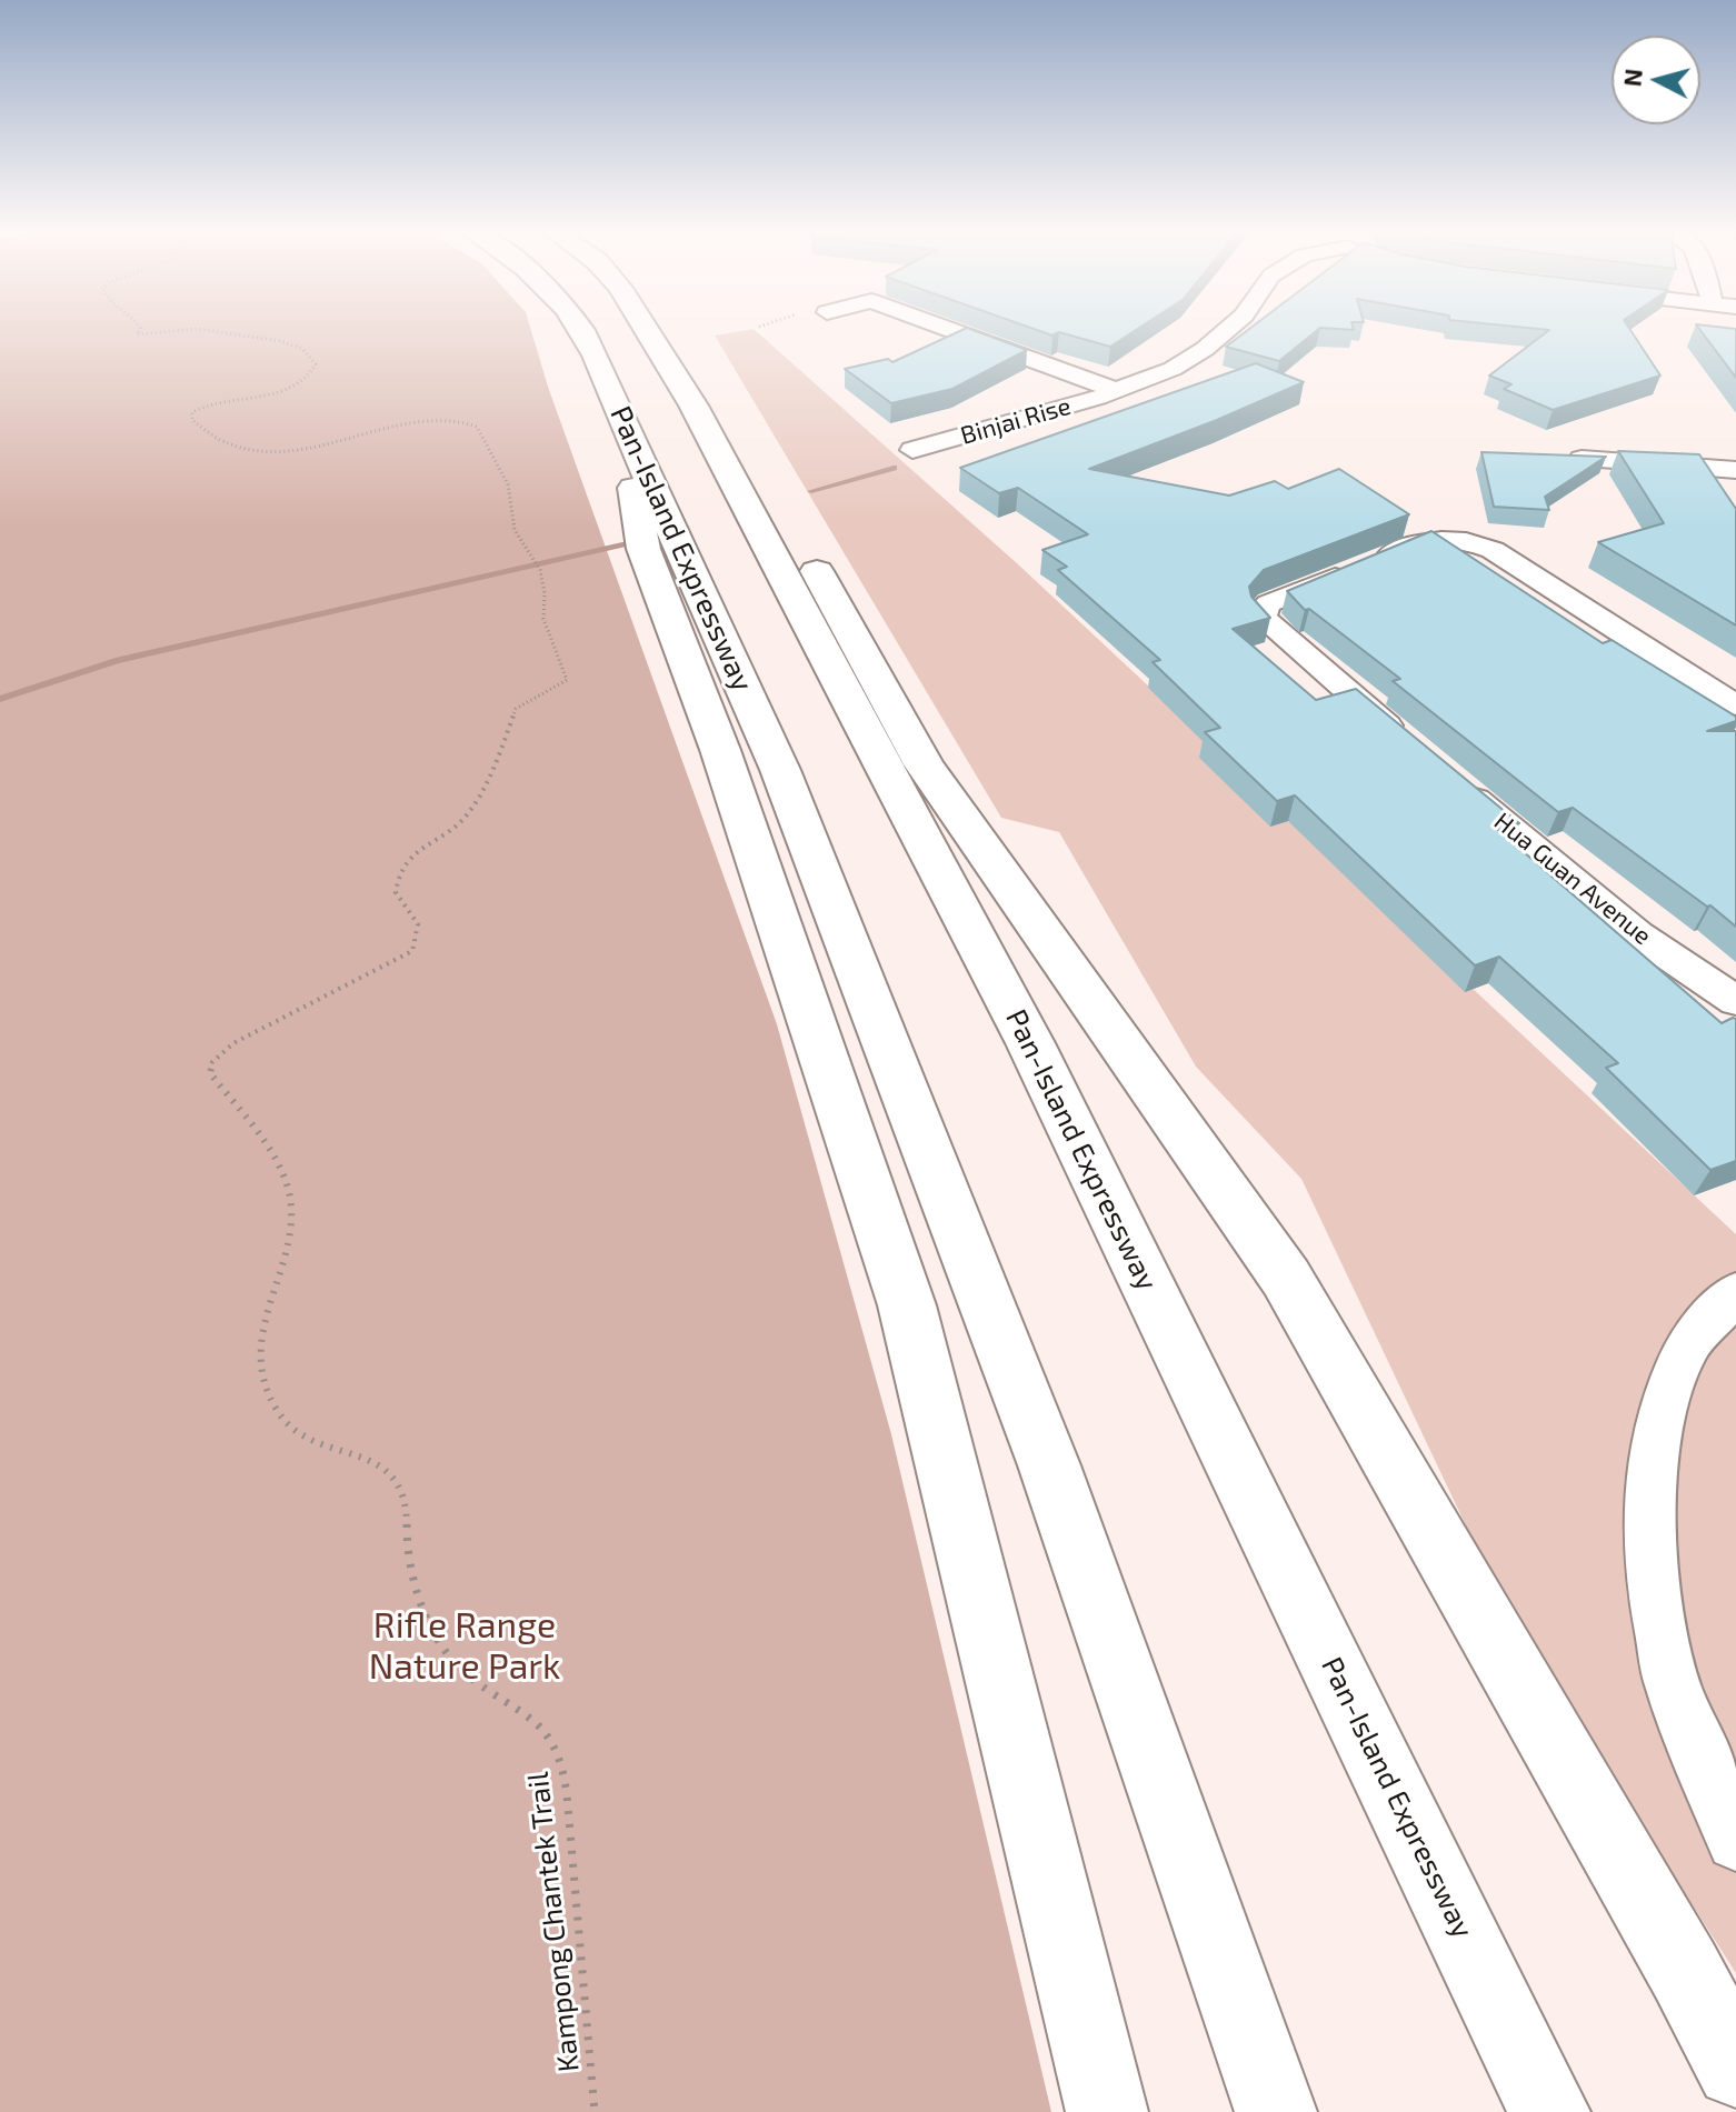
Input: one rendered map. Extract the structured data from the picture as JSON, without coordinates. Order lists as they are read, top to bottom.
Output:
{
  "streets": {
    "highway": ["Pan-Island Expressway"],
    "street": ["Binjai Rise", "Hua Guan Avenue"],
    "path": ["Kampong Chantek Trail"]
  },
  "parks": ["Rifle Range Nature Park"],
  "north": "left"
}
